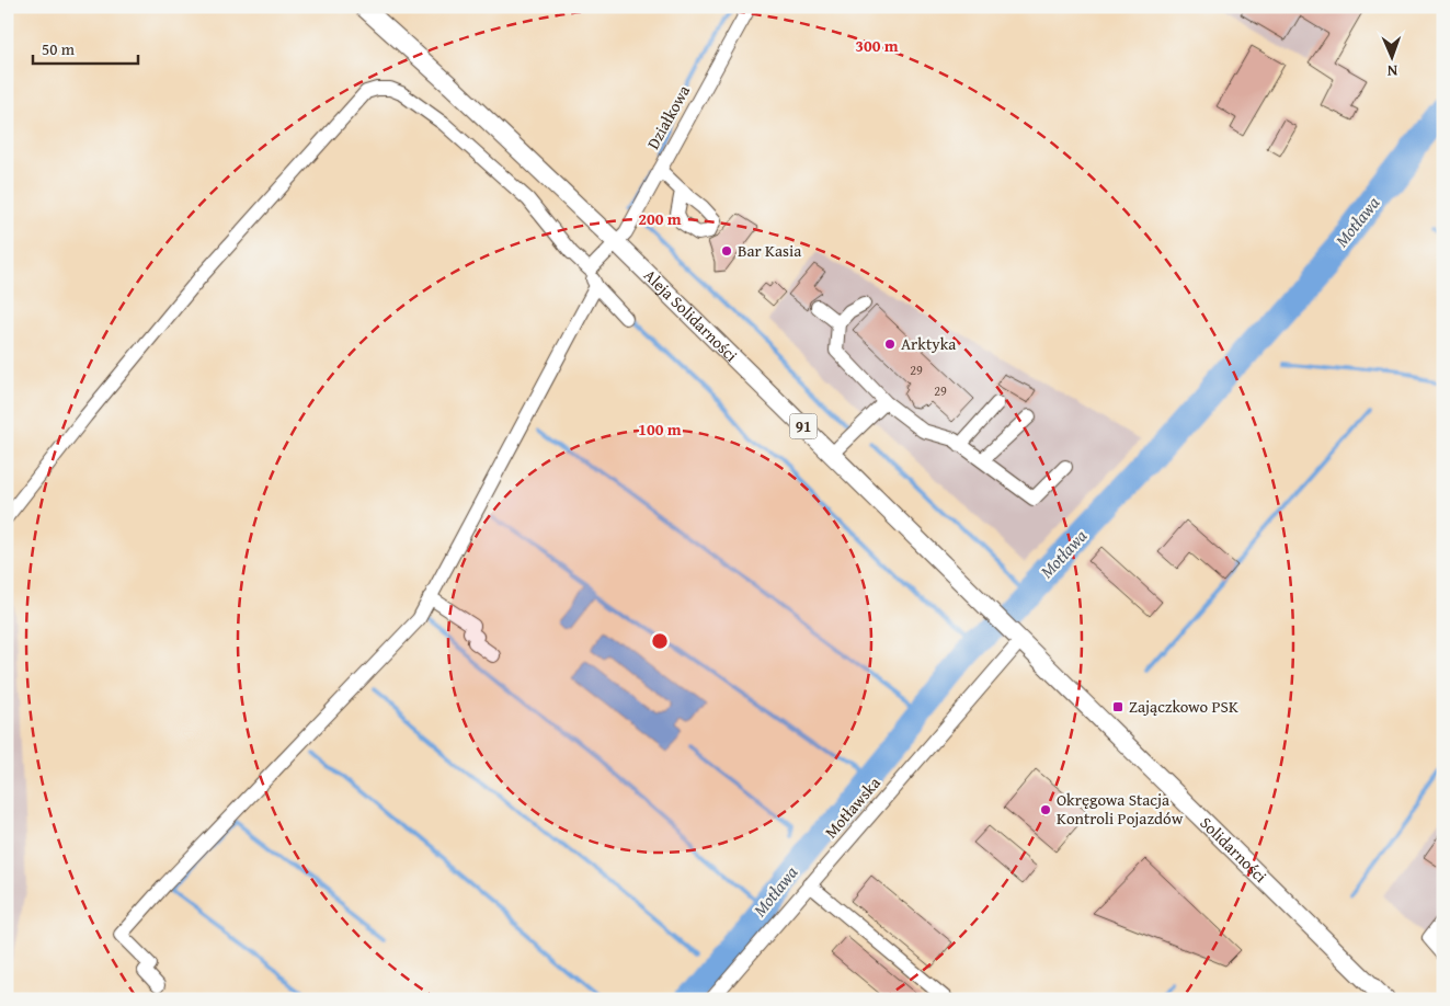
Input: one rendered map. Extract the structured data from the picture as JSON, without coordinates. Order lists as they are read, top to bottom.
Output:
{
  "streets": {
    "main road": ["Aleja Solidarności", "91", "Solidarności"],
    "street": ["Działkowa", "Motławska"]
  },
  "crossings": [
    ["Działkowa", "Aleja Solidarności"],
    ["Aleja Solidarności", "Motławska"],
    ["Aleja Solidarności", "Solidarności"],
    ["Motławska", "Solidarności"]
  ],
  "water": ["Motława"],
  "places": {
    "other": ["Bar Kasia", "Arktyka", "Okręgowa Stacja Kontroli Pojazdów"],
    "transit": ["Zajączkowo PSK"]
  },
  "house_numbers": ["29", "29"],
  "scale_bar": "50 m",
  "north": "bottom",
  "rings": ["300 m", "200 m", "100 m"]
}
